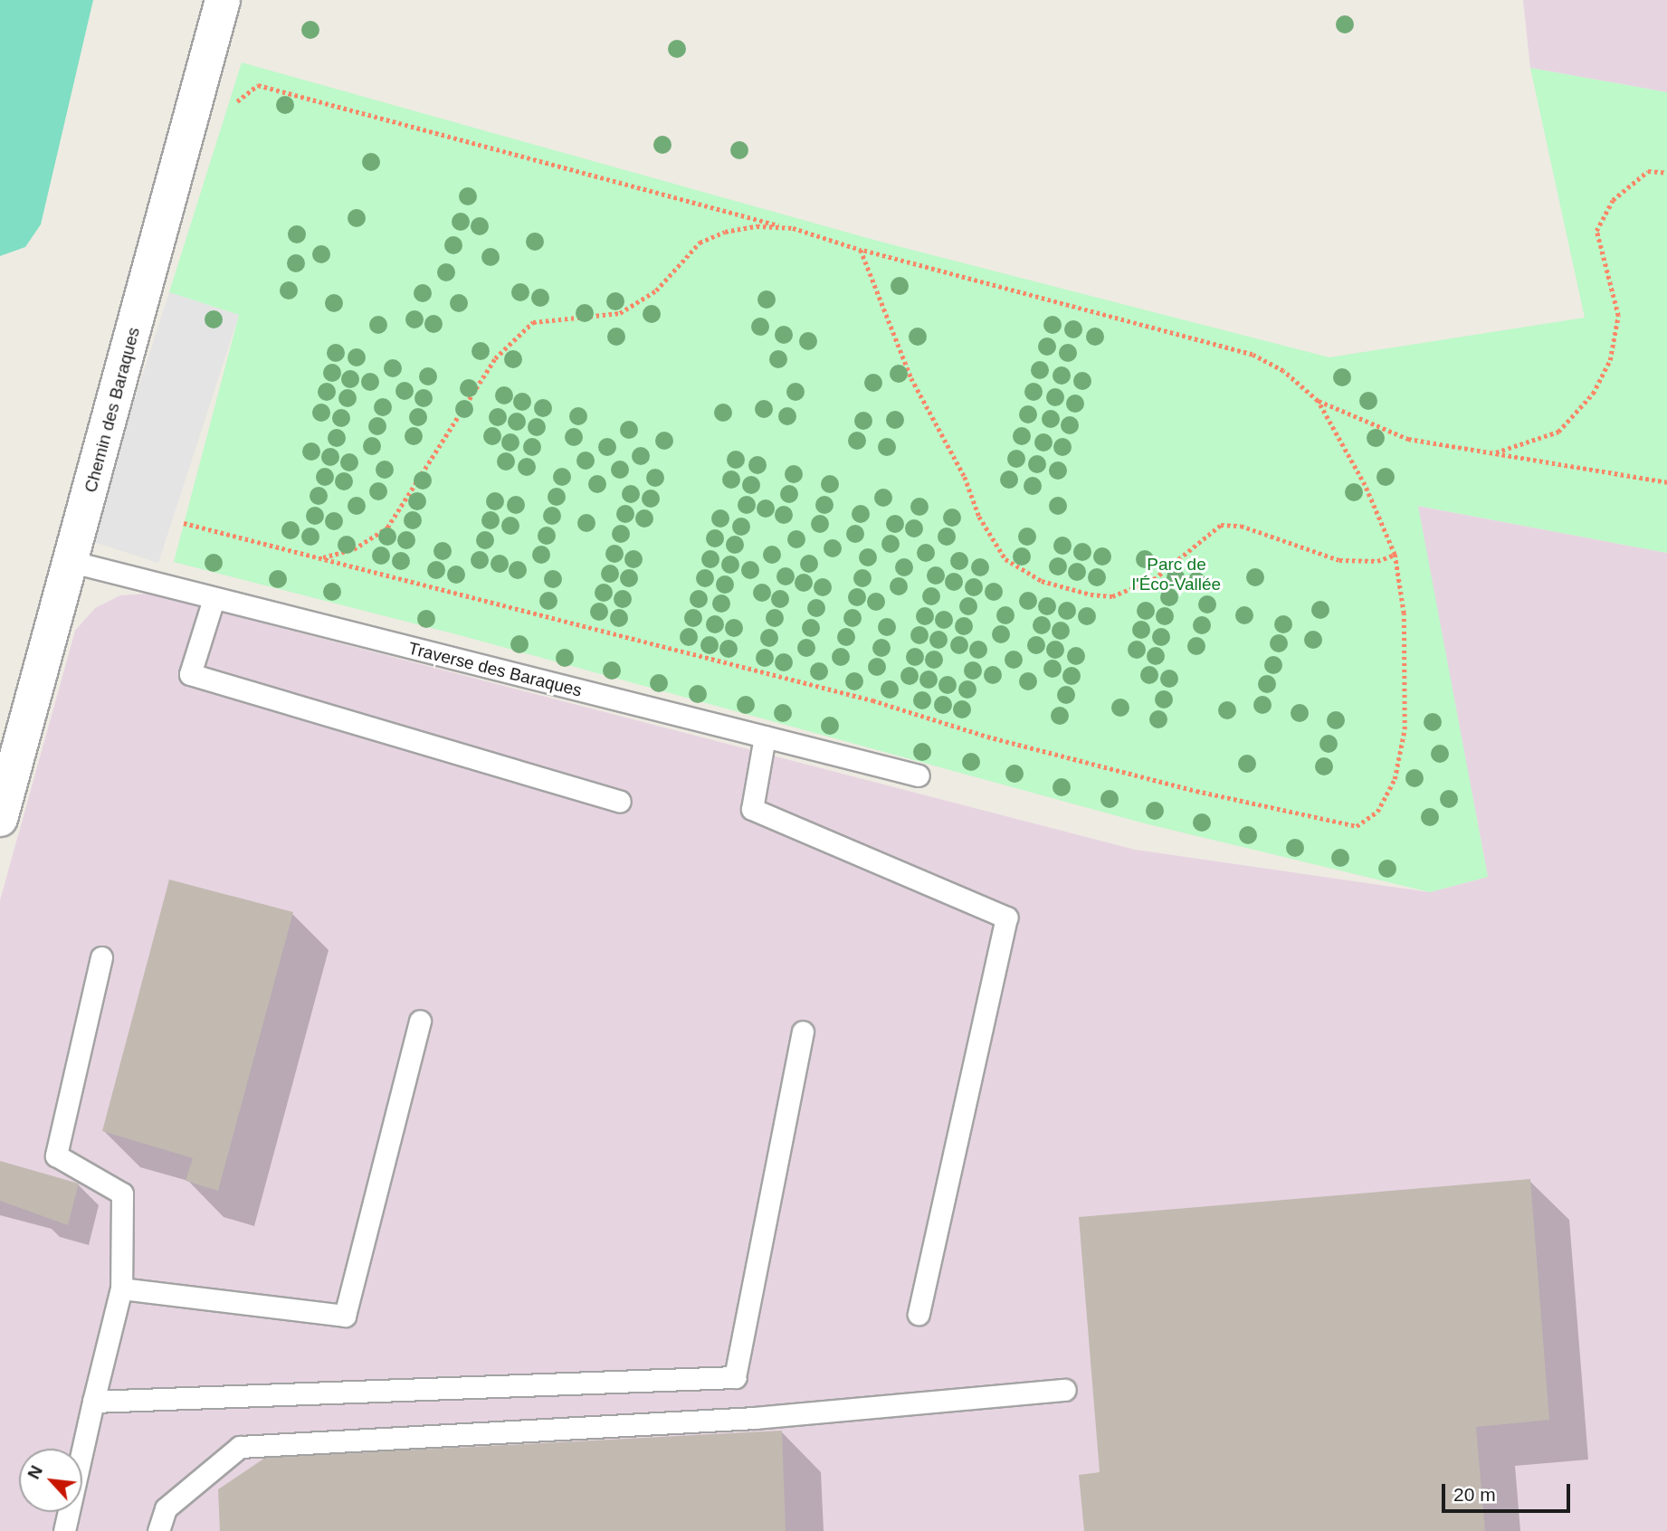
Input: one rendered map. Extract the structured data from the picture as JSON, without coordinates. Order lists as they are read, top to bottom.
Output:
{
  "streets": {
    "street": ["Chemin des Baraques"],
    "lane": ["Traverse des Baraques"]
  },
  "crossings": [
    ["Chemin des Baraques", "Traverse des Baraques"]
  ],
  "parks": ["Parc de l'Éco-Vallée"],
  "scale_bar": "20 m",
  "north": "top left"
}
